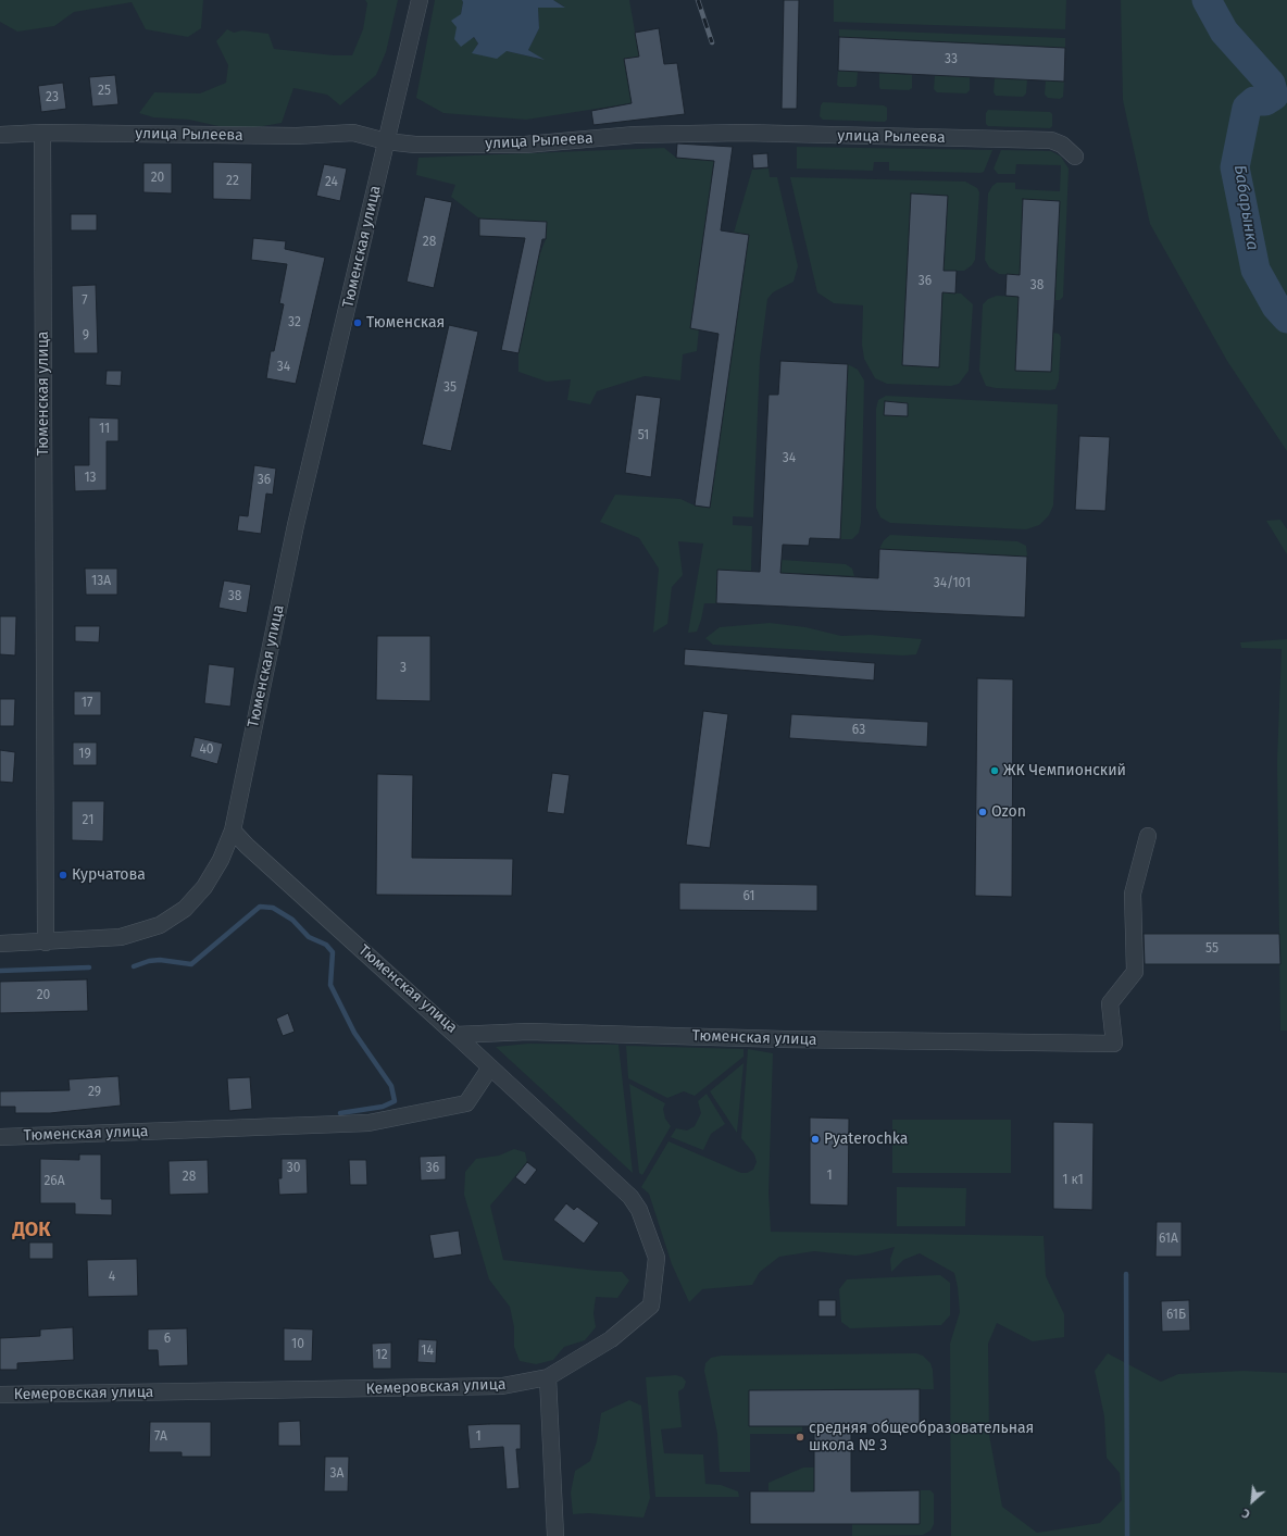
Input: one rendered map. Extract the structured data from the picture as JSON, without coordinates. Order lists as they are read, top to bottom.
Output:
{
  "streets": {
    "street": ["улица Рылеева", "Тюменская улица", "Кемеровская улица"]
  },
  "crossings": [
    ["улица Рылеева", "Тюменская улица"],
    ["Тюменская улица", "Кемеровская улица"]
  ],
  "districts": ["ДОК"],
  "water": ["Бабарынка"],
  "places": [
    "Тюменская",
    "ЖК Чемпионский",
    "Ozon",
    "Курчатова",
    "Pyaterochka",
    "средняя общеобразовательная школа № 3"
  ],
  "house_numbers": [
    "33",
    "25",
    "23",
    "20",
    "22",
    "24",
    "28",
    "36",
    "38",
    "7",
    "32",
    "9",
    "34",
    "35",
    "11",
    "51",
    "34",
    "13",
    "36",
    "13А",
    "34/101",
    "38",
    "3",
    "17",
    "63",
    "40",
    "19",
    "21",
    "61",
    "55",
    "20",
    "29",
    "30",
    "36",
    "1",
    "28",
    "1 к1",
    "26А",
    "61А",
    "4",
    "61Б",
    "6",
    "10",
    "14",
    "12",
    "7А",
    "1",
    "3А"
  ],
  "north": "bottom left"
}
